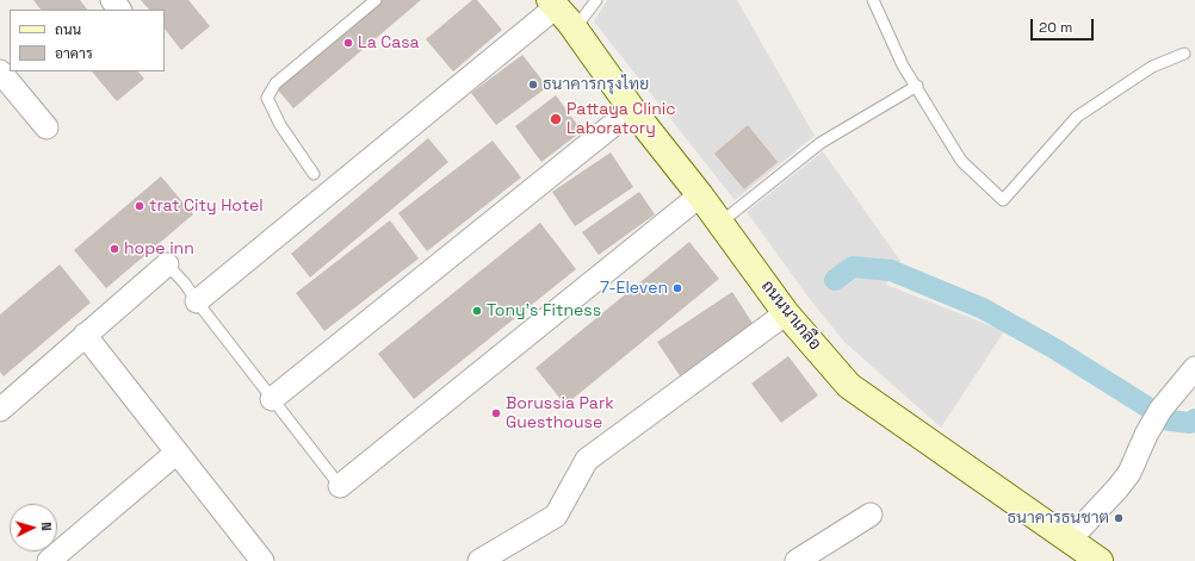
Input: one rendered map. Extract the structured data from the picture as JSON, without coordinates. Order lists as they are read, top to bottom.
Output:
{
  "streets": {
    "street": ["ถนนนาเกลือ"]
  },
  "places": [
    "La Casa",
    "ธนาคารกรุงไทย",
    "Pattaya Clinic Laboratory",
    "trat City Hotel",
    "hope inn",
    "7-Eleven",
    "Tony's Fitness",
    "Borussia Park Guesthouse",
    "ธนาคารธนชาต"
  ],
  "legend": ["ถนน", "อาคาร"],
  "scale_bar": "20 m",
  "north": "right"
}
